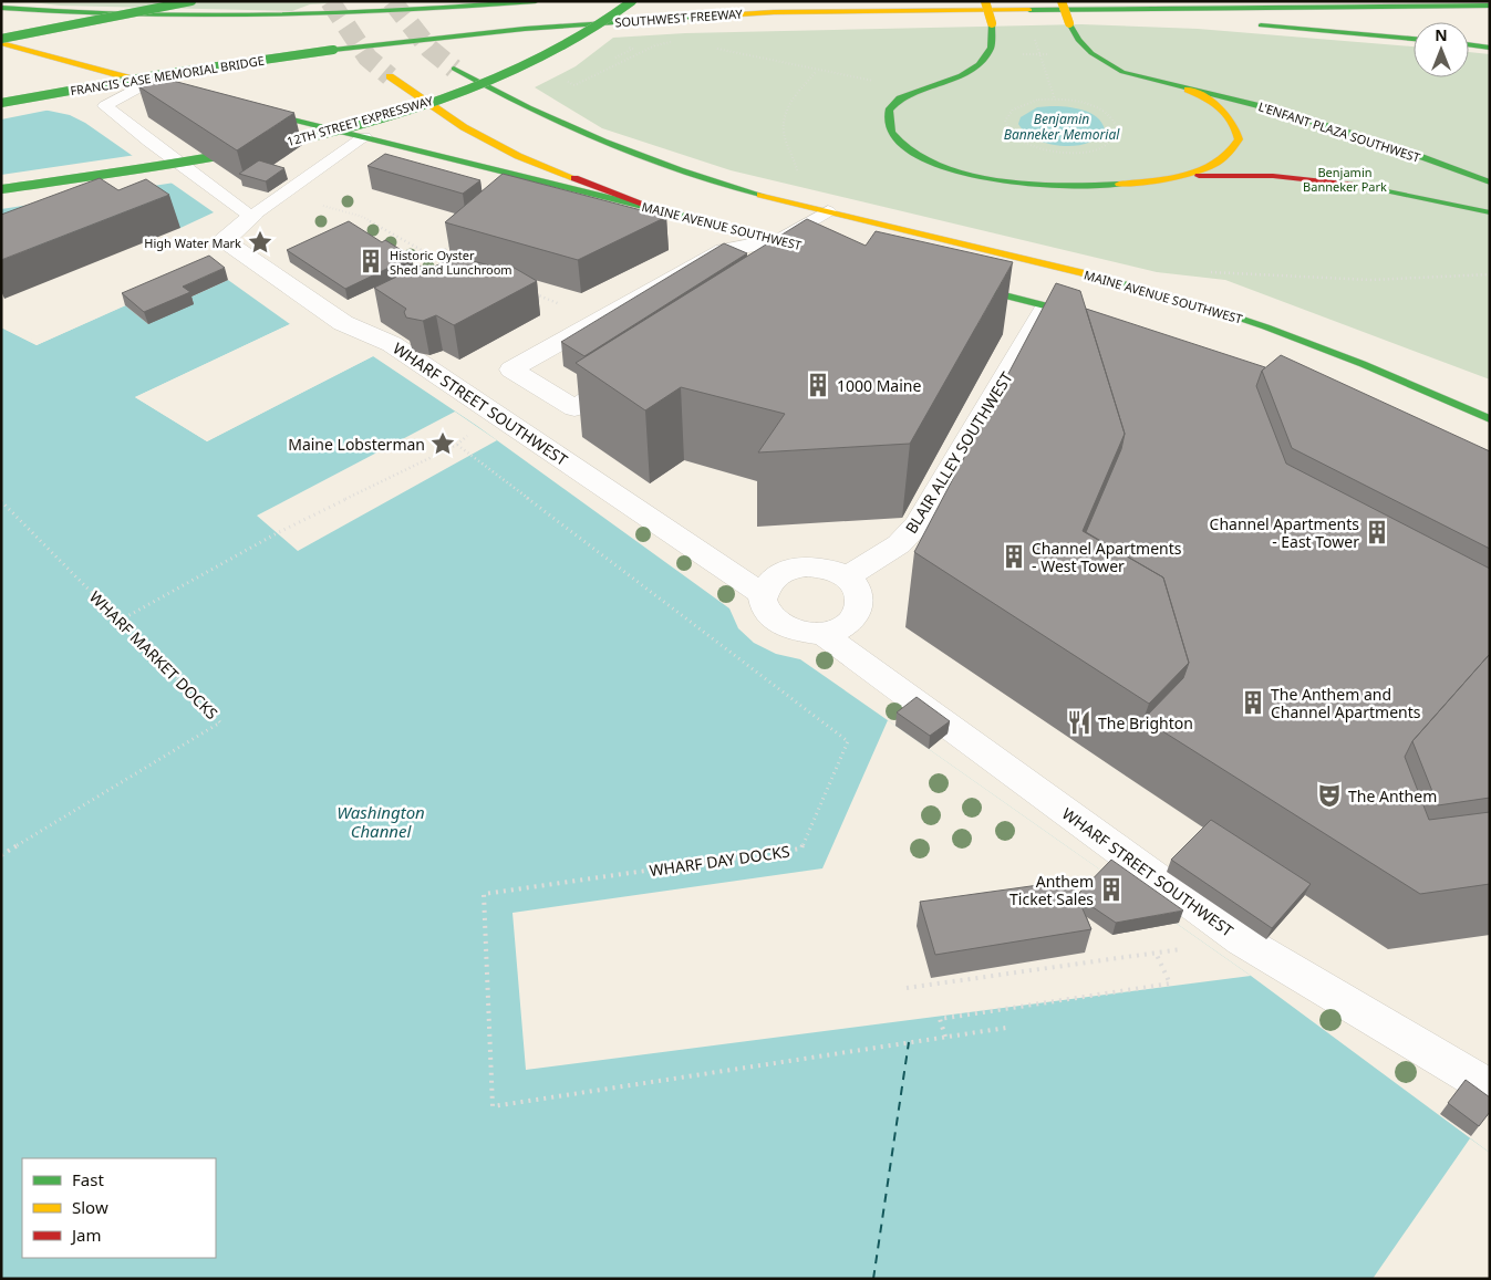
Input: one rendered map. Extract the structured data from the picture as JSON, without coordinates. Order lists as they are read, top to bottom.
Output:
{
  "streets": {
    "main road": [
      "SOUTHWEST FREEWAY",
      "FRANCIS CASE MEMORIAL BRIDGE",
      "12TH STREET EXPRESSWAY",
      "L'ENFANT PLAZA SOUTHWEST",
      "MAINE AVENUE SOUTHWEST"
    ],
    "street": ["WHARF STREET SOUTHWEST", "BLAIR ALLEY SOUTHWEST"],
    "path": ["WHARF MARKET DOCKS", "WHARF DAY DOCKS"]
  },
  "crossings": [
    ["SOUTHWEST FREEWAY", "FRANCIS CASE MEMORIAL BRIDGE"],
    ["WHARF STREET SOUTHWEST", "BLAIR ALLEY SOUTHWEST"]
  ],
  "water": ["Benjamin Banneker Memorial", "Washington Channel"],
  "parks": ["Benjamin Banneker Park"],
  "places": {
    "place": ["High Water Mark", "Maine Lobsterman"],
    "building": [
      "Historic Oyster Shed and Lunchroom",
      "1000 Maine",
      "Channel Apartments - East Tower",
      "Channel Apartments - West Tower",
      "The Anthem and Channel Apartments",
      "Anthem Ticket Sales"
    ],
    "restaurant": ["The Brighton"],
    "theatre": ["The Anthem"]
  },
  "legend": ["Fast", "Slow", "Jam"],
  "north": "top"
}
